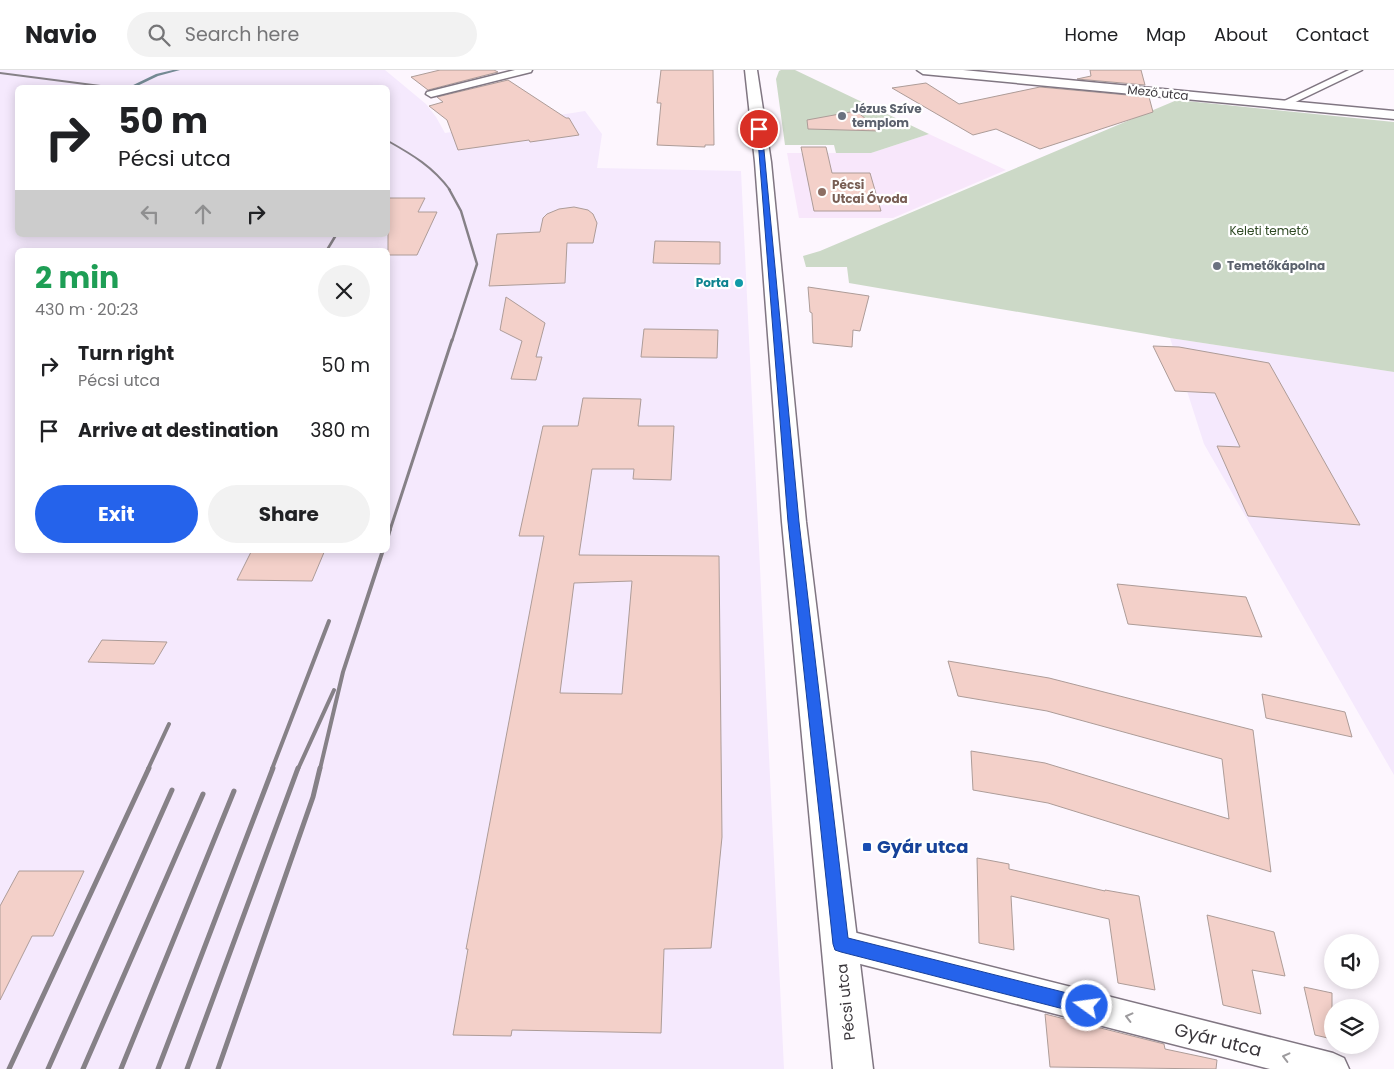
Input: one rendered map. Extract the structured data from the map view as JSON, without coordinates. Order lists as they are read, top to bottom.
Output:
{
  "streets": {
    "street": ["Mező utca", "Pécsi utca", "Gyár utca"]
  },
  "crossings": [
    ["Pécsi utca", "Gyár utca"]
  ],
  "one_way": ["Gyár utca"],
  "parks": ["Keleti temető"],
  "places": {
    "other": [
      "Jézus Szíve templom",
      "Pécsi Utcai Óvoda",
      "Temetőkápolna",
      "Porta"
    ],
    "transit": ["Gyár utca"]
  },
  "page": {
    "header": "Navio",
    "search": "Search here",
    "nav": [
      "Home",
      "Map",
      "About",
      "Contact"
    ],
    "turn": ["50 m", "Pécsi utca"],
    "heading": ["2 min", "430 m · 20:23"],
    "list": [
      {
        "name": "Turn right",
        "note": "Pécsi utca",
        "value": "50 m"
      },
      {
        "name": "Arrive at destination",
        "value": "380 m"
      }
    ],
    "buttons": ["Exit", "Share"]
  }
}
